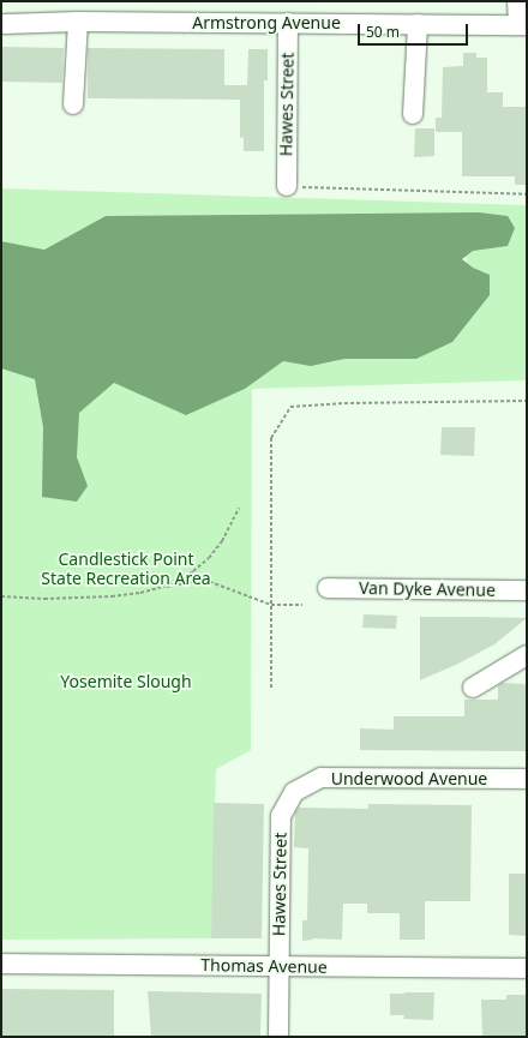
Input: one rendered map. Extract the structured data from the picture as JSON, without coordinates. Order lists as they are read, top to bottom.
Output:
{
  "streets": {
    "street": [
      "Armstrong Avenue",
      "Hawes Street",
      "Van Dyke Avenue",
      "Underwood Avenue",
      "Thomas Avenue"
    ]
  },
  "crossings": [
    ["Armstrong Avenue", "Hawes Street"],
    ["Hawes Street", "Underwood Avenue"],
    ["Hawes Street", "Thomas Avenue"]
  ],
  "parks": ["Candlestick Point State Recreation Area", "Yosemite Slough"],
  "scale_bar": "50 m"
}
